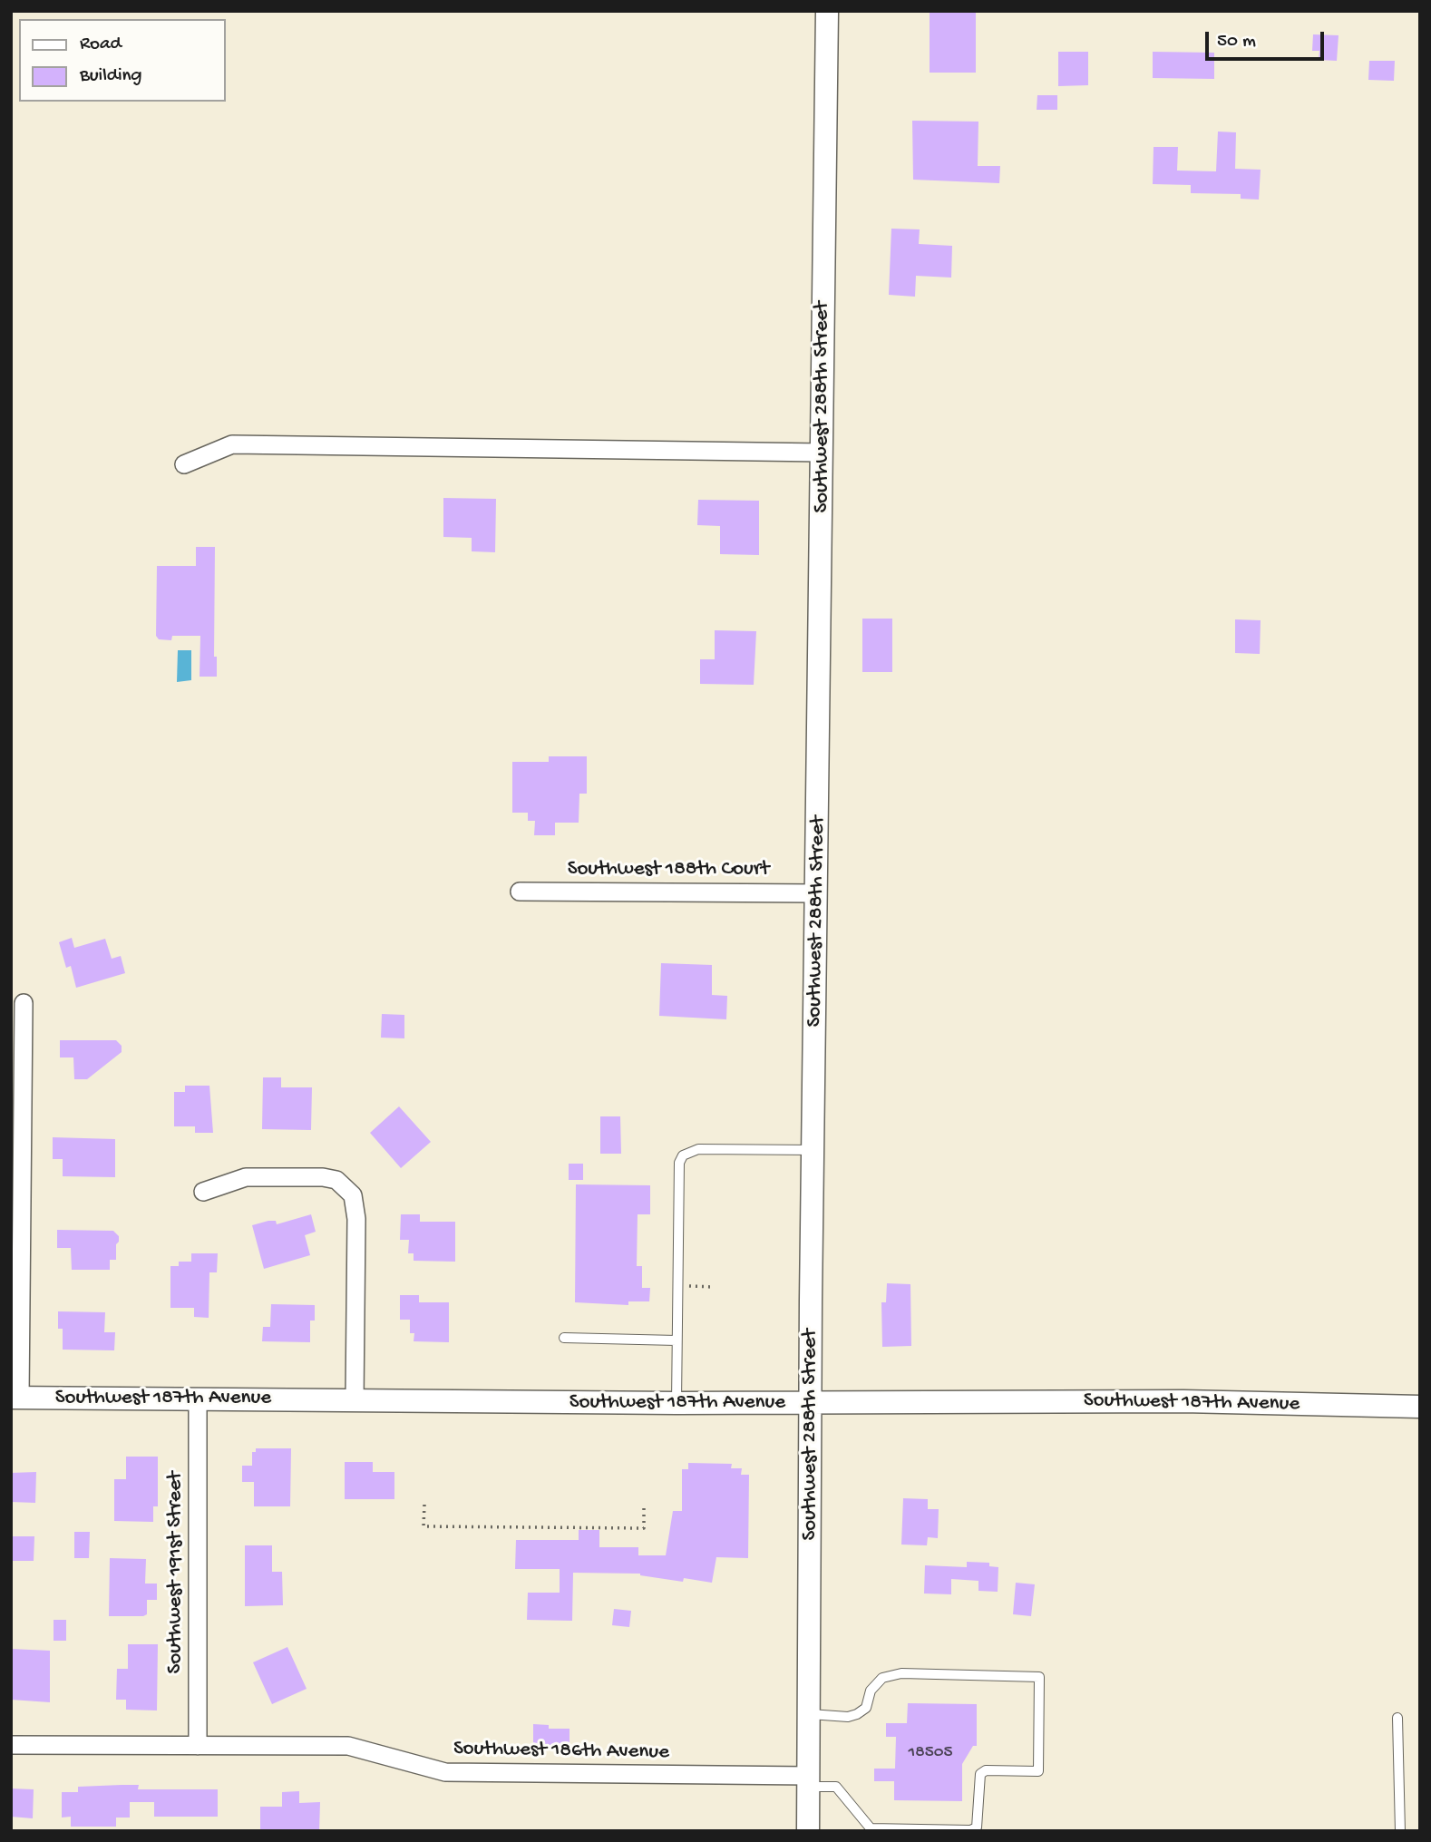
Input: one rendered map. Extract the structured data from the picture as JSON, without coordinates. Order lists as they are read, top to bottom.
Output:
{
  "streets": {
    "street": [
      "Southwest 288th Street",
      "Southwest 188th Court",
      "Southwest 187th Avenue",
      "Southwest 191st Street",
      "Southwest 186th Avenue"
    ]
  },
  "crossings": [
    ["Southwest 288th Street", "Southwest 188th Court"],
    ["Southwest 288th Street", "Southwest 187th Avenue"],
    ["Southwest 288th Street", "Southwest 186th Avenue"],
    ["Southwest 187th Avenue", "Southwest 191st Street"],
    ["Southwest 191st Street", "Southwest 186th Avenue"]
  ],
  "house_numbers": ["18505"],
  "legend": ["Road", "Building"],
  "scale_bar": "50 m"
}
